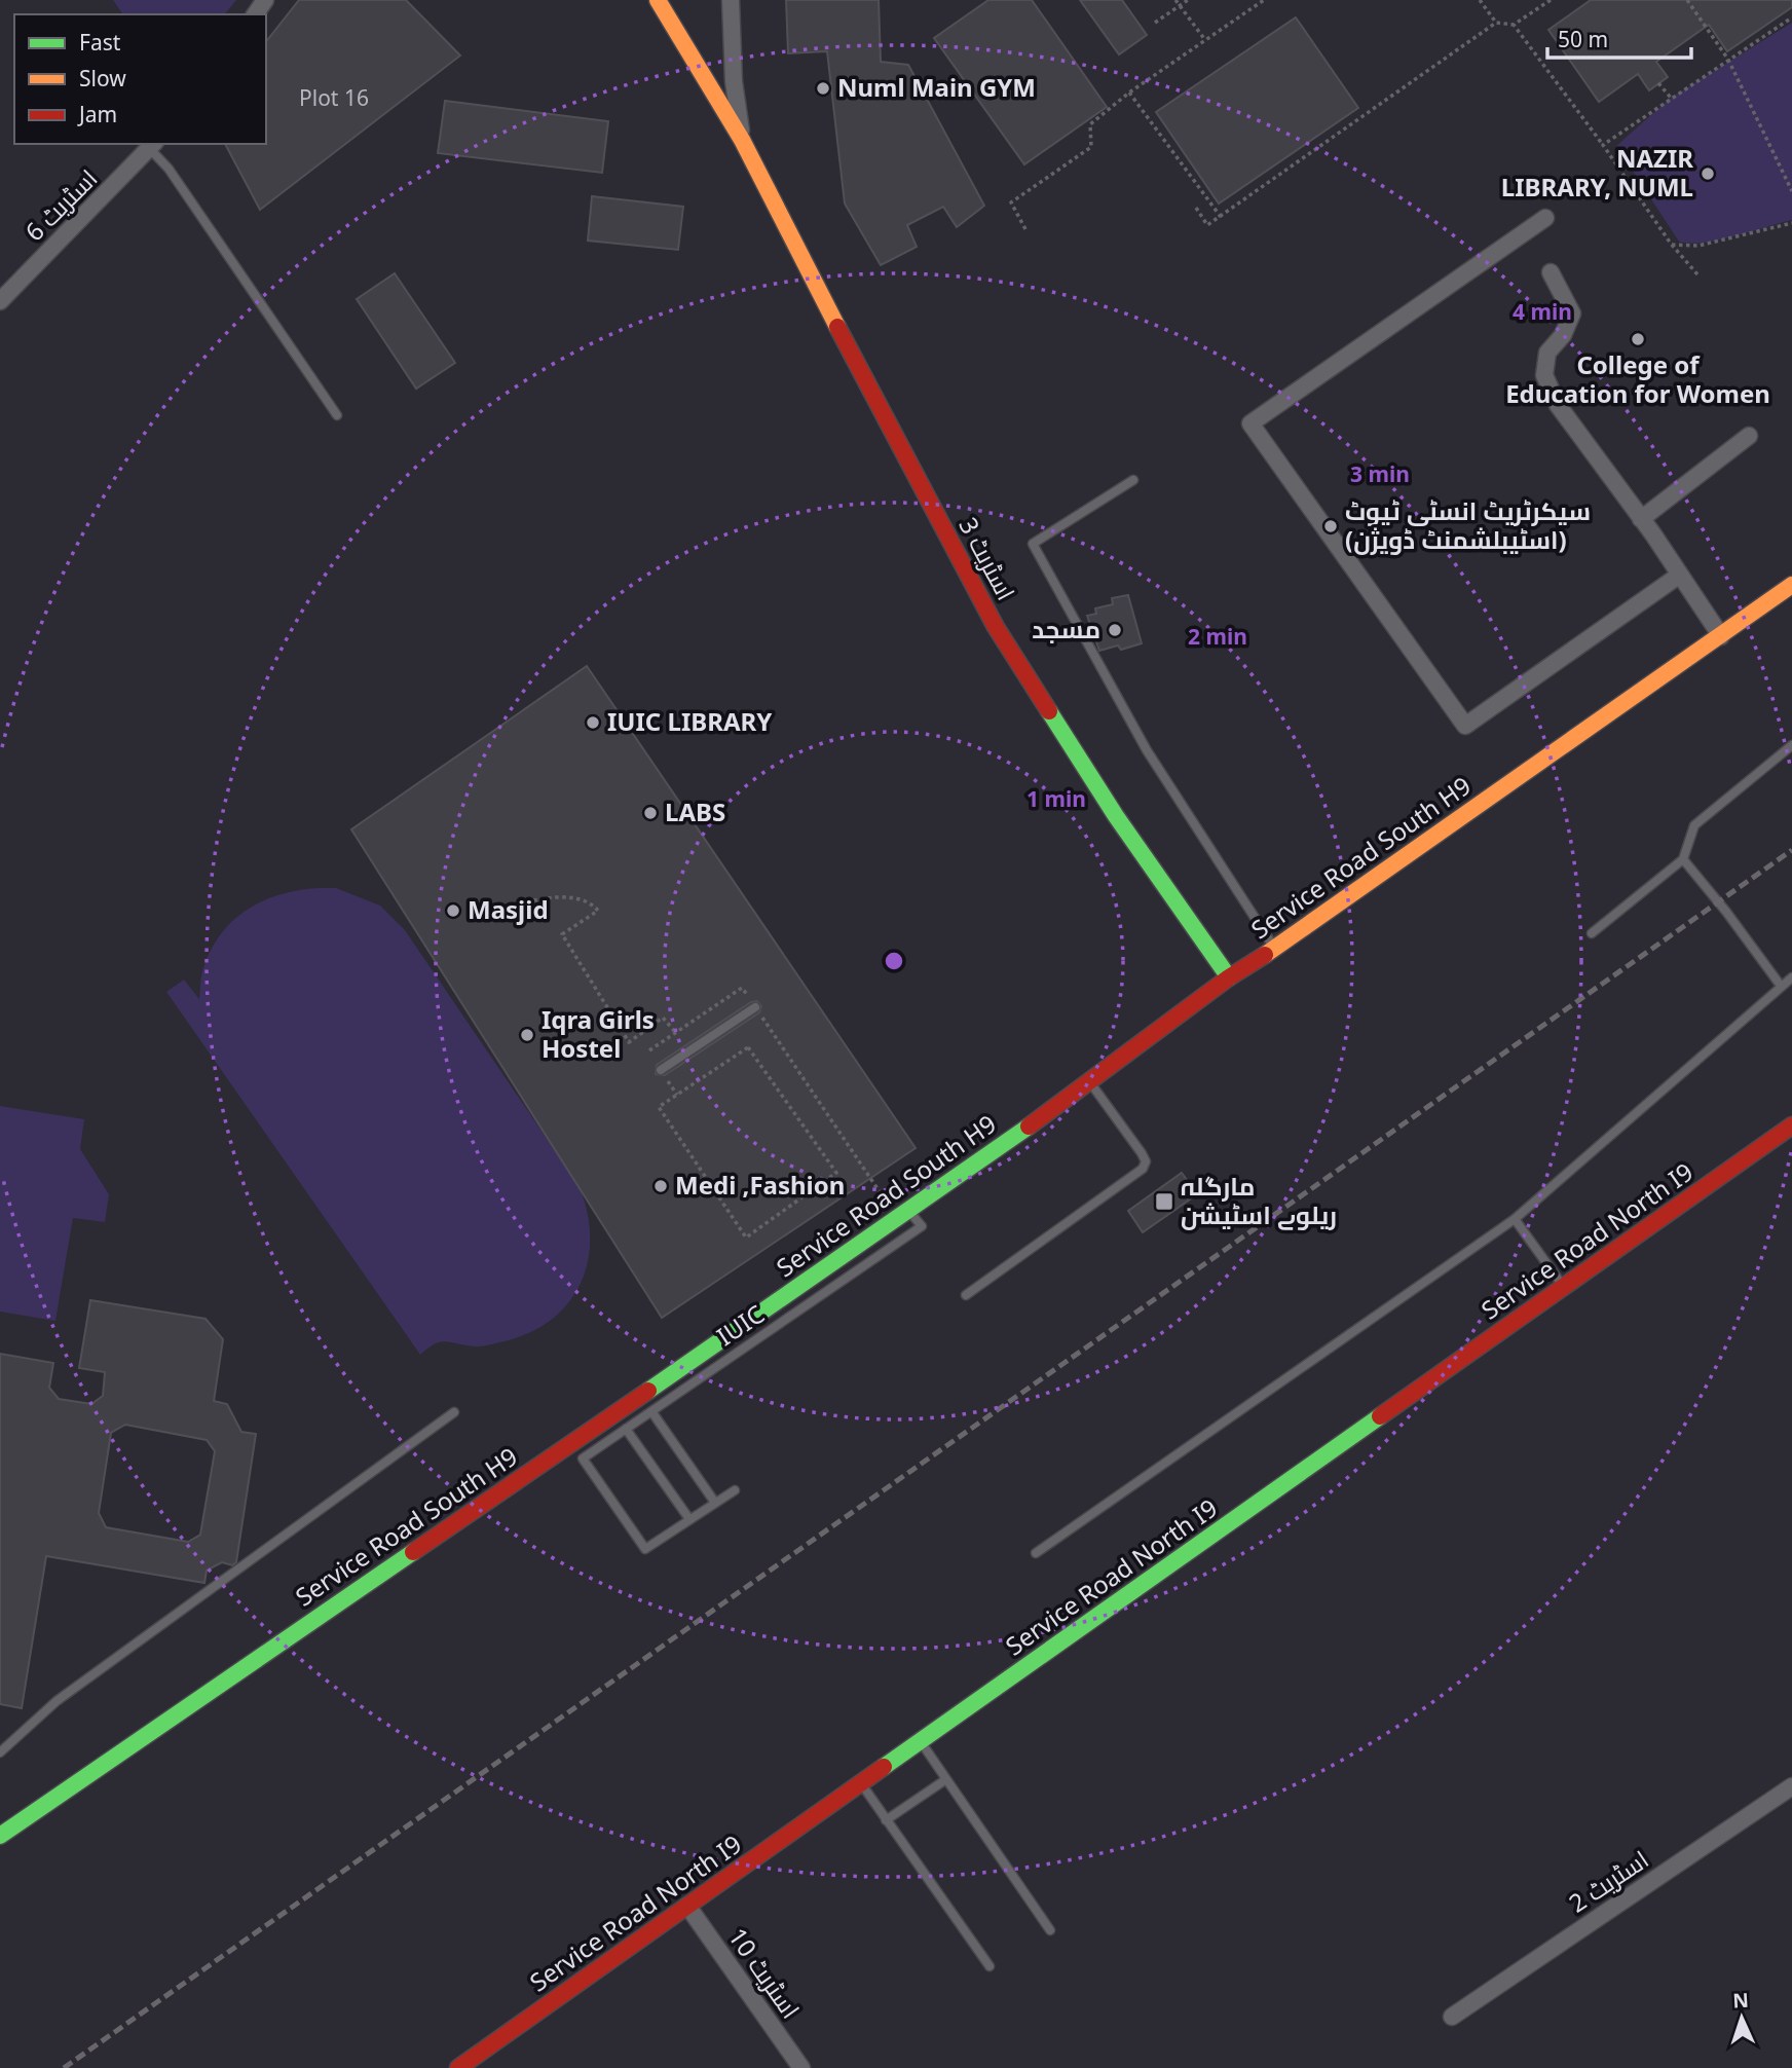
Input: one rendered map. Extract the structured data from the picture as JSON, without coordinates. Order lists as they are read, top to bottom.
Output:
{
  "streets": {
    "street": [
      "اسٹریٹ 6",
      "اسٹریٹ 3",
      "Service Road South H9",
      "Service Road North I9",
      "اسٹریٹ 2",
      "اسٹریٹ 10"
    ],
    "lane": ["IUIC"]
  },
  "crossings": [
    ["اسٹریٹ 3", "Service Road South H9"],
    ["Service Road South H9", "IUIC"],
    ["Service Road North I9", "اسٹریٹ 10"]
  ],
  "places": {
    "other": [
      "Numl Main GYM",
      "NAZIR LIBRARY, NUML",
      "College of Education for Women",
      "سیکرٹریٹ انسٹی ٹیوٹ (اسٹیبلشمنٹ ڈویژن)",
      "مسجد",
      "IUIC LIBRARY",
      "LABS",
      "Masjid",
      "Iqra Girls Hostel",
      "Medi ,Fashion"
    ],
    "transit": ["مارگلہ ریلوے اسٹیشن"]
  },
  "house_numbers": ["Plot 16"],
  "legend": ["Fast", "Slow", "Jam"],
  "scale_bar": "50 m",
  "north": "top",
  "rings": [
    "4 min",
    "3 min",
    "2 min",
    "1 min"
  ]
}
